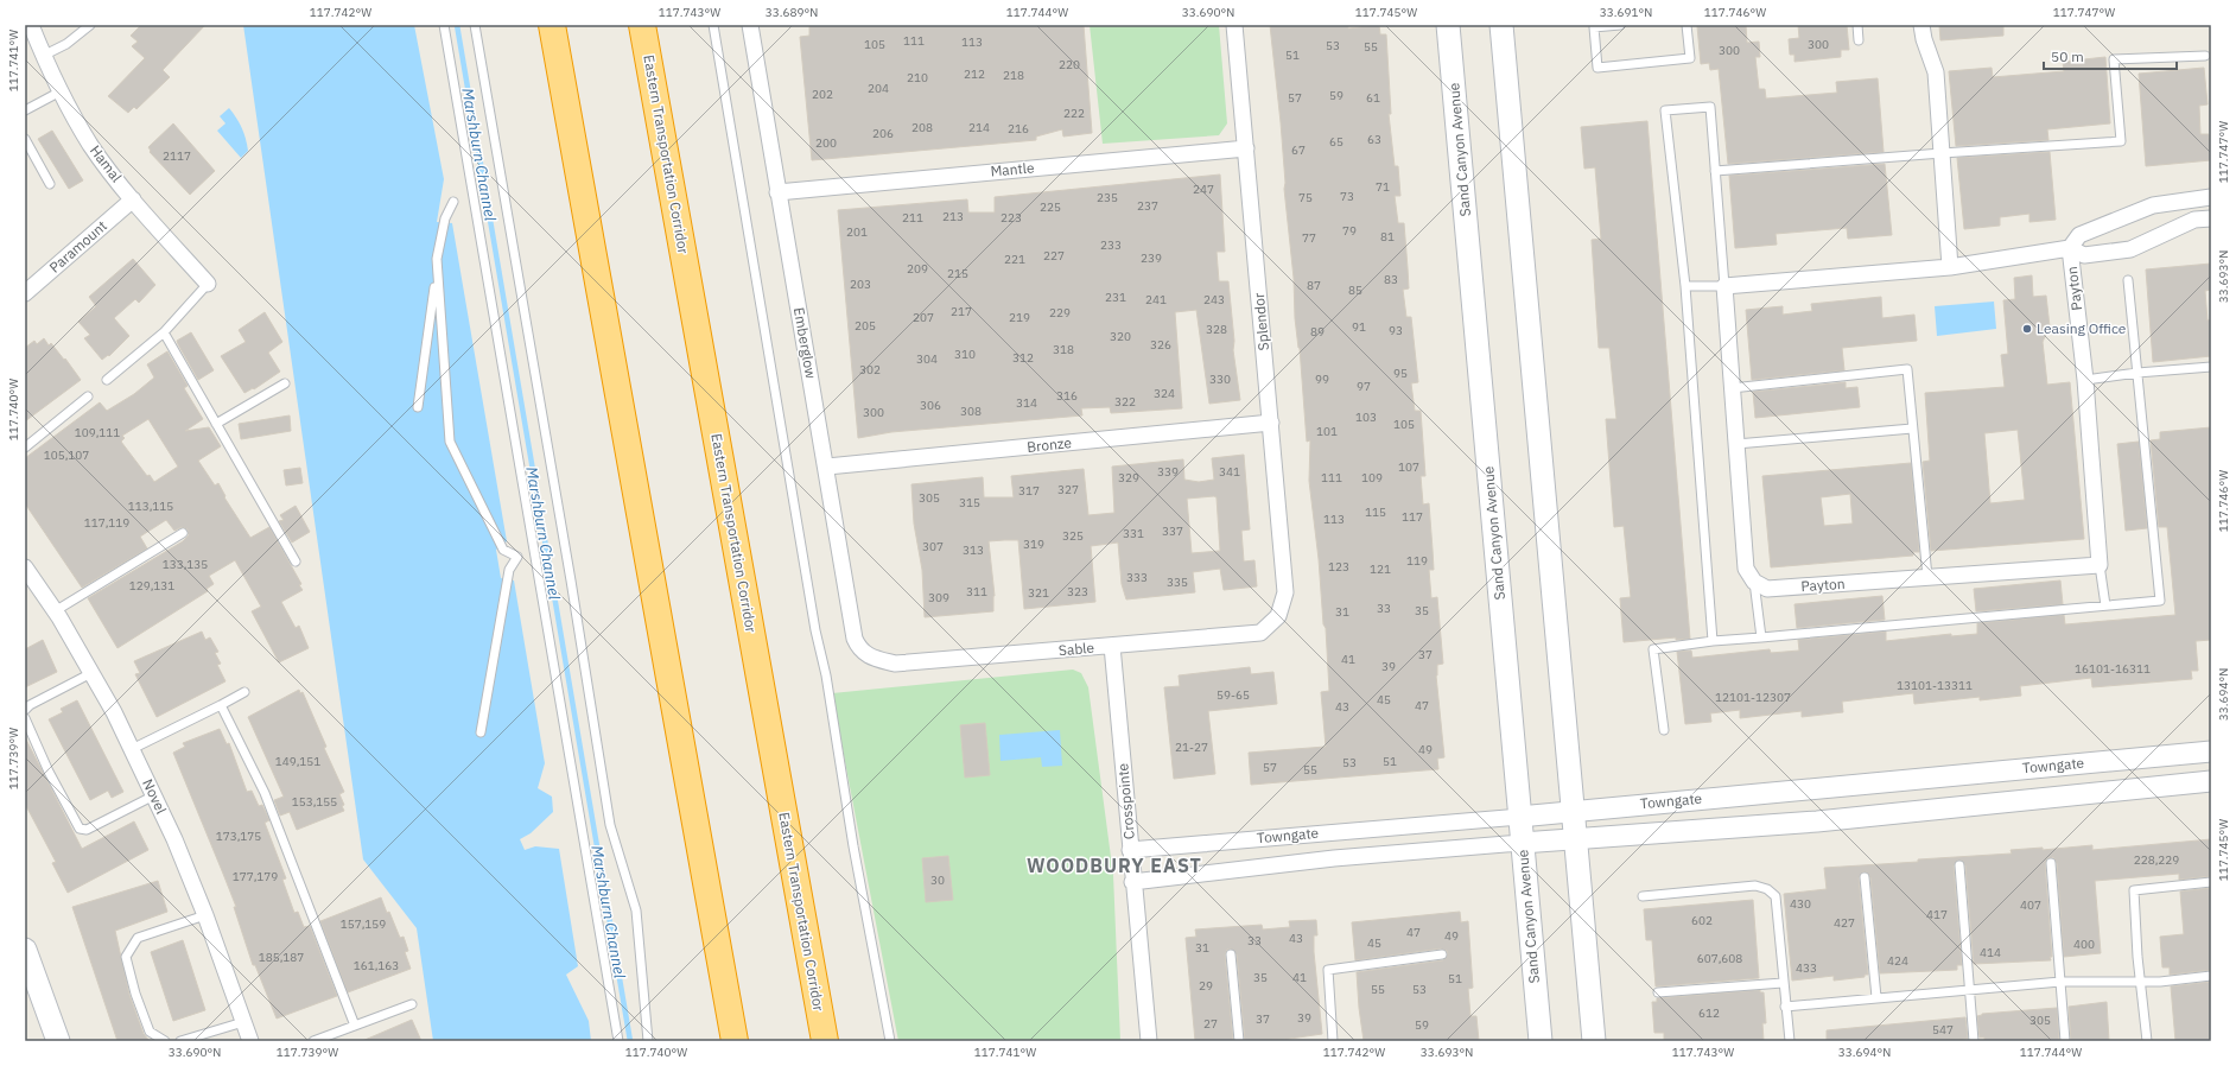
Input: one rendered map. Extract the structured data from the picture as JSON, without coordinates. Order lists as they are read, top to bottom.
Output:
{
  "streets": {
    "highway": ["Eastern Transportation Corridor"],
    "main road": ["Sand Canyon Avenue"],
    "street": [
      "Hamal",
      "Mantle",
      "Paramount",
      "Payton",
      "Splendor",
      "Emberglow",
      "Bronze",
      "Sable",
      "Towngate",
      "Novel",
      "Crosspointe"
    ]
  },
  "crossings": [
    ["Sand Canyon Avenue", "Towngate"],
    ["Hamal", "Paramount"],
    ["Mantle", "Splendor"],
    ["Mantle", "Emberglow"],
    ["Splendor", "Bronze"],
    ["Splendor", "Sable"],
    ["Emberglow", "Bronze"],
    ["Emberglow", "Sable"],
    ["Sable", "Crosspointe"],
    ["Towngate", "Crosspointe"]
  ],
  "districts": ["WOODBURY EAST"],
  "water": ["Marshburn Channel"],
  "places": ["Leasing Office"],
  "house_numbers": [
    "111",
    "113",
    "105",
    "300",
    "53",
    "55",
    "300",
    "51",
    "220",
    "212",
    "218",
    "210",
    "204",
    "202",
    "59",
    "57",
    "61",
    "222",
    "208",
    "214",
    "216",
    "206",
    "63",
    "65",
    "200",
    "67",
    "2117",
    "71",
    "247",
    "73",
    "235",
    "75",
    "237",
    "225",
    "213",
    "211",
    "223",
    "79",
    "201",
    "81",
    "77",
    "233",
    "227",
    "239",
    "221",
    "209",
    "215",
    "83",
    "203",
    "87",
    "85",
    "231",
    "241",
    "243",
    "217",
    "229",
    "207",
    "219",
    "205",
    "91",
    "328",
    "93",
    "89",
    "320",
    "326",
    "318",
    "310",
    "312",
    "304",
    "302",
    "95",
    "330",
    "99",
    "97",
    "324",
    "316",
    "322",
    "314",
    "306",
    "308",
    "300",
    "103",
    "105",
    "101",
    "109,111",
    "105,107",
    "107",
    "339",
    "341",
    "329",
    "111",
    "109",
    "327",
    "317",
    "305",
    "315",
    "113,115",
    "115",
    "117",
    "113",
    "117,119",
    "337",
    "331",
    "325",
    "319",
    "307",
    "313",
    "119",
    "133,135",
    "123",
    "121",
    "333",
    "335",
    "129,131",
    "311",
    "323",
    "321",
    "309",
    "33",
    "35",
    "31",
    "37",
    "41",
    "39",
    "16101-16311",
    "13101-13311",
    "59-65",
    "12101-12307",
    "45",
    "47",
    "43",
    "21-27",
    "49",
    "149,151",
    "51",
    "53",
    "57",
    "55",
    "153,155",
    "173,175",
    "228,229",
    "177,179",
    "30",
    "430",
    "407",
    "417",
    "602",
    "427",
    "157,159",
    "47",
    "49",
    "43",
    "33",
    "45",
    "400",
    "31",
    "414",
    "185,187",
    "607,608",
    "424",
    "161,163",
    "433",
    "35",
    "41",
    "51",
    "29",
    "55",
    "53",
    "612",
    "39",
    "37",
    "305",
    "27",
    "59",
    "547"
  ],
  "scale_bar": "50 m",
  "coordinates": [
    "117.742°W",
    "117.743°W",
    "33.689°N",
    "117.744°W",
    "33.690°N",
    "117.745°W",
    "33.691°N",
    "117.746°W",
    "117.747°W",
    "117.741°W",
    "33.693°N",
    "117.740°W",
    "33.694°N",
    "117.739°W"
  ]
}
